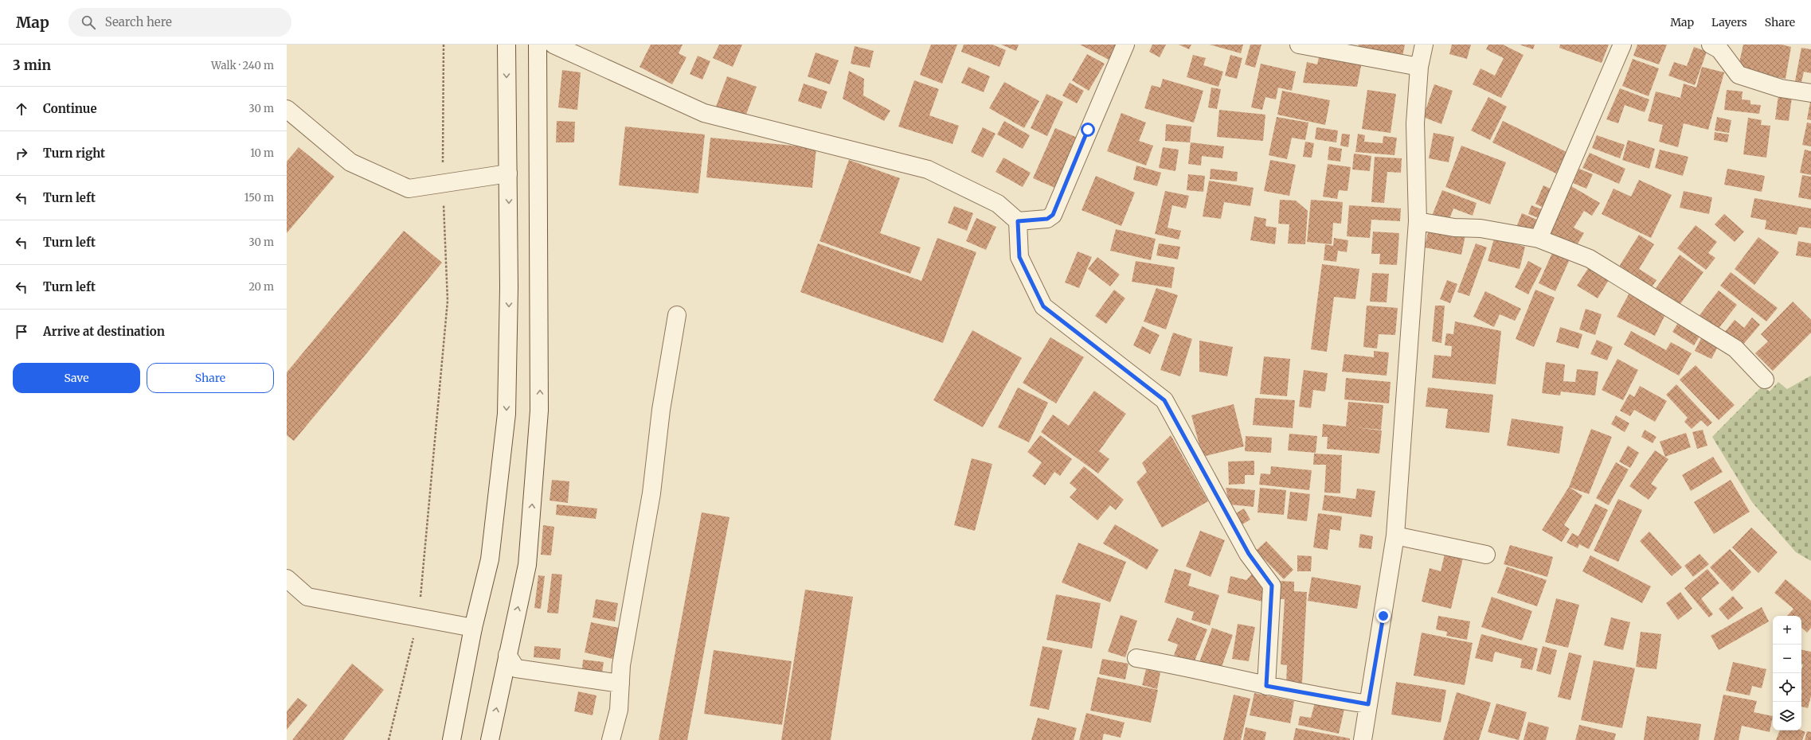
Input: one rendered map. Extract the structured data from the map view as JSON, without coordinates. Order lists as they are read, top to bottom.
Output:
{
  "page": {
    "header": "Map",
    "search": "Search here",
    "nav": ["Map", "Layers", "Share"],
    "heading": ["3 min", "Walk · 240 m"],
    "list": [
      ["Continue", "30 m"],
      ["Turn right", "10 m"],
      ["Turn left", "150 m"],
      ["Turn left", "30 m"],
      ["Turn left", "20 m"],
      "Arrive at destination"
    ],
    "buttons": ["Save", "Share"],
    "map_buttons": ["+", "−"]
  }
}
